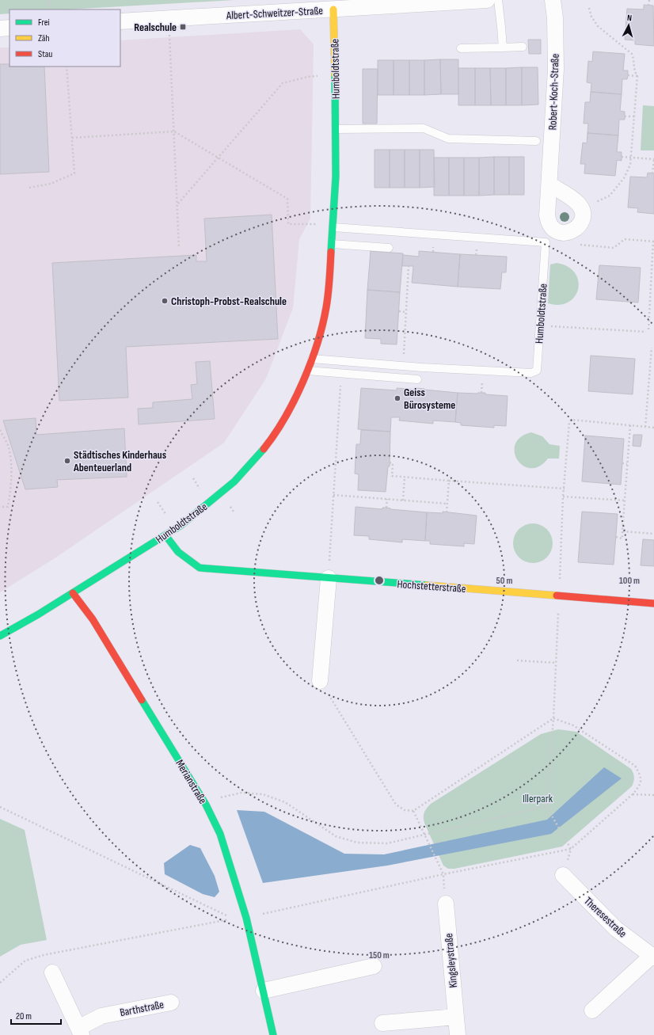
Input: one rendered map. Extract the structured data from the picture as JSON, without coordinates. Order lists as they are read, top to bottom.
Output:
{
  "streets": {
    "street": [
      "Albert-Schweitzer-Straße",
      "Humboldtstraße",
      "Robert-Koch-Straße",
      "Hochstetterstraße",
      "Merianstraße",
      "Theresestraße",
      "Kingsleystraße",
      "Barthstraße"
    ]
  },
  "crossings": [
    ["Albert-Schweitzer-Straße", "Humboldtstraße"],
    ["Humboldtstraße", "Hochstetterstraße"],
    ["Humboldtstraße", "Merianstraße"]
  ],
  "parks": ["Illerpark"],
  "places": {
    "transit": ["Realschule"],
    "other": ["Christoph-Probst-Realschule", "Geiss Bürosysteme", "Städtisches Kinderhaus Abenteuerland"]
  },
  "legend": ["Frei", "Zäh", "Stau"],
  "scale_bar": "20 m",
  "north": "top",
  "rings": ["50 m", "100 m", "150 m"]
}
